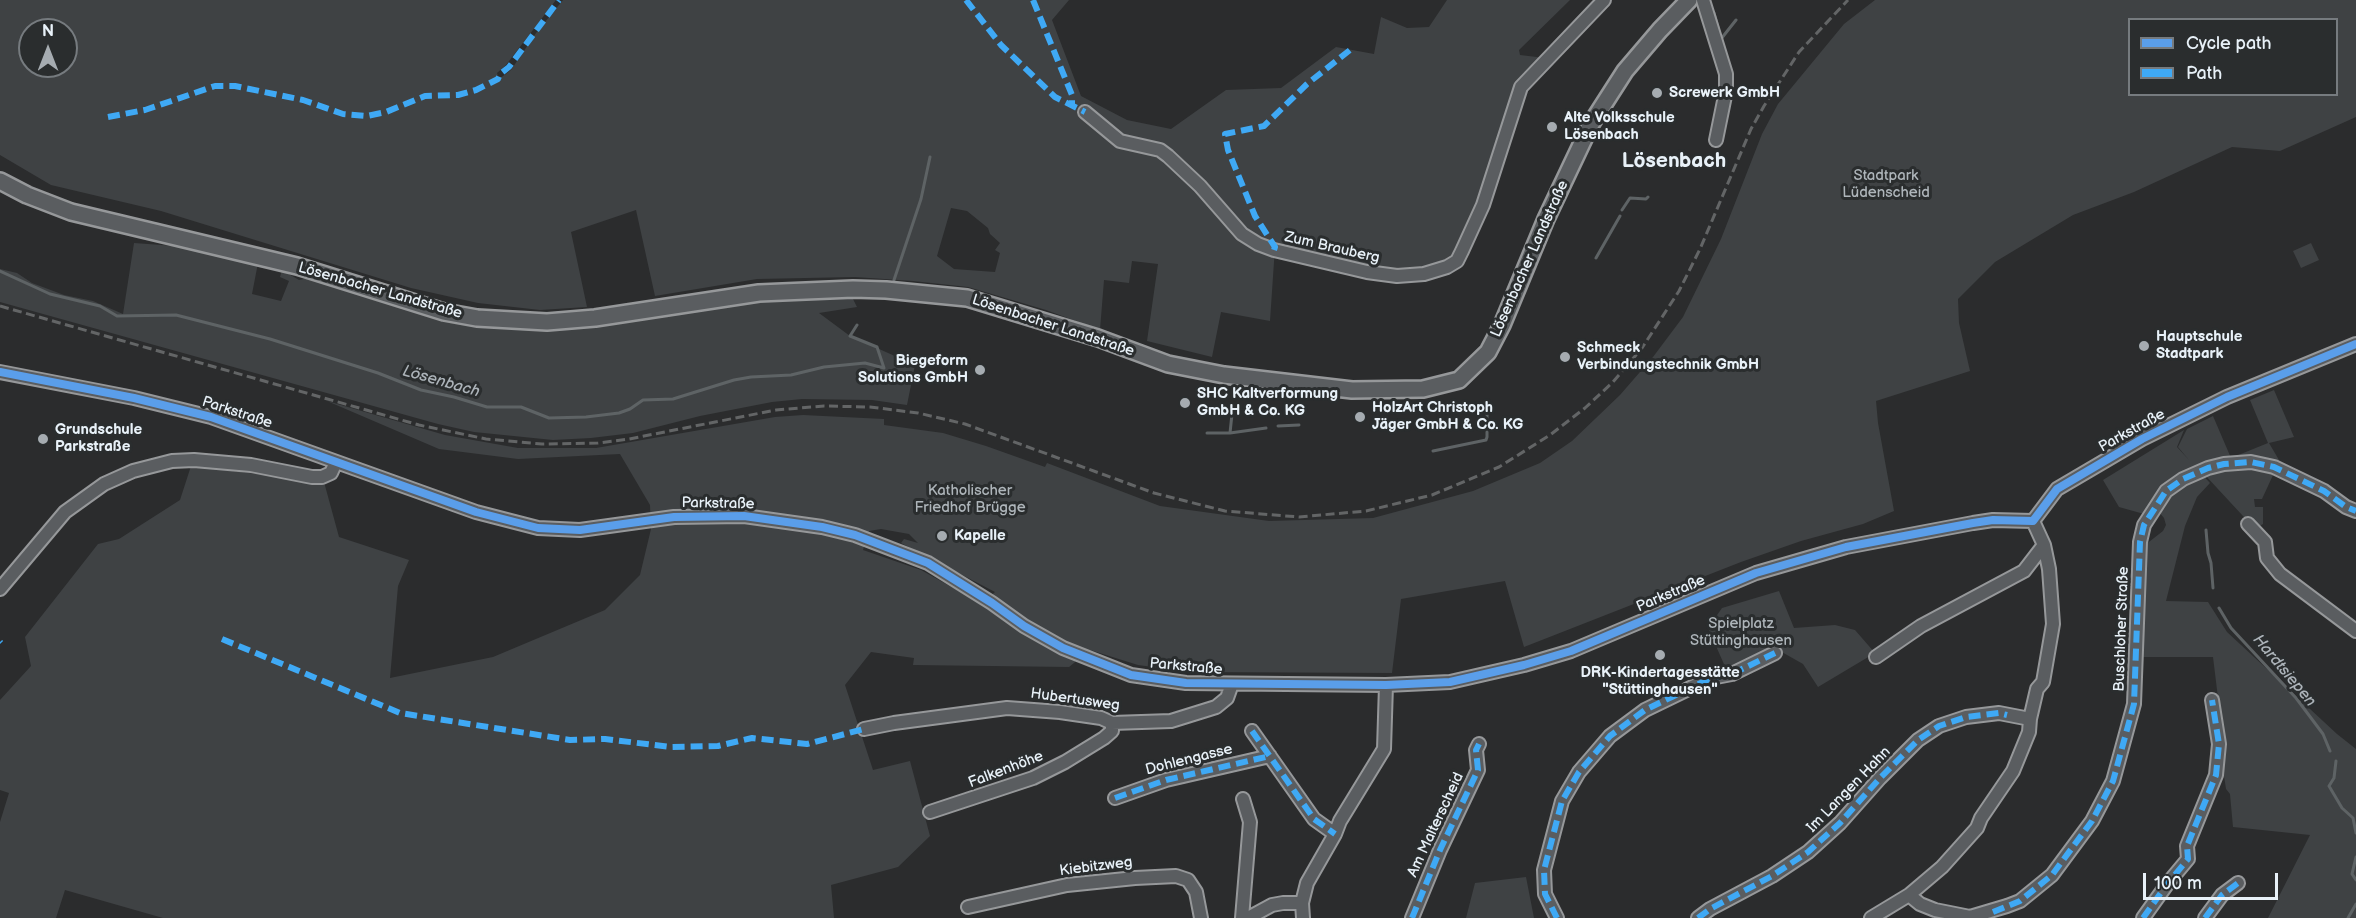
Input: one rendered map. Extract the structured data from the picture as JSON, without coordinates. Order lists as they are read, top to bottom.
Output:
{
  "streets": {
    "main road": ["Lösenbacher Landstraße"],
    "street": [
      "Zum Brauberg",
      "Parkstraße",
      "Buschloher Straße",
      "Hubertusweg",
      "Dohlengasse",
      "Falkenhöhe",
      "Im Langen Hahn",
      "Am Malterscheid",
      "Kiebitzweg"
    ]
  },
  "crossings": [
    ["Parkstraße", "Hubertusweg"],
    ["Hubertusweg", "Falkenhöhe"]
  ],
  "districts": ["Lösenbach"],
  "water": ["Lösenbach", "Hardtsiepen"],
  "parks": ["Stadtpark Lüdenscheid", "Katholischer Friedhof Brügge", "Spielplatz Stüttinghausen"],
  "places": [
    "Screwerk GmbH",
    "Alte Volksschule Lösenbach",
    "Hauptschule Stadtpark",
    "Schmeck Verbindungstechnik GmbH",
    "Biegeform Solutions GmbH",
    "SHC Kaltverformung GmbH & Co. KG",
    "HolzArt Christoph Jäger GmbH & Co. KG",
    "Grundschule Parkstraße",
    "Kapelle",
    "DRK-Kindertagesstätte \"Stüttinghausen\""
  ],
  "legend": ["Cycle path", "Path"],
  "scale_bar": "100 m",
  "north": "top"
}
